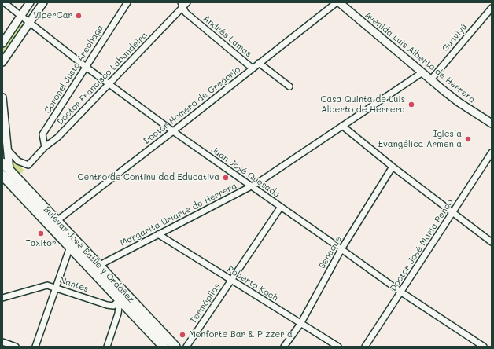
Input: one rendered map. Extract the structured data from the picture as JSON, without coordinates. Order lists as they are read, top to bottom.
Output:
{
  "streets": {
    "main road": ["Avenida Luis Alberto de Herrera", "Bulevar José Batlle y Ordóñez"],
    "street": [
      "Andrés Lamas",
      "Guaviyú",
      "Coronel Justo Arechaga",
      "Doctor Francisco Labandeira",
      "Doctor Homero de Gregorio",
      "Juan José Quesada",
      "Margarita Uriarte de Herrera",
      "Doctor José María Penco",
      "Senaque",
      "Roberto Koch",
      "Nantes",
      "Termópilas"
    ]
  },
  "crossings": [
    ["Andrés Lamas", "Doctor Francisco Labandeira"],
    ["Andrés Lamas", "Doctor Homero de Gregorio"],
    ["Guaviyú", "Avenida Luis Alberto de Herrera"],
    ["Avenida Luis Alberto de Herrera", "Doctor Homero de Gregorio"],
    ["Avenida Luis Alberto de Herrera", "Margarita Uriarte de Herrera"],
    ["Coronel Justo Arechaga", "Doctor Francisco Labandeira"],
    ["Coronel Justo Arechaga", "Juan José Quesada"],
    ["Doctor Francisco Labandeira", "Juan José Quesada"],
    ["Doctor Homero de Gregorio", "Juan José Quesada"],
    ["Doctor Homero de Gregorio", "Bulevar José Batlle y Ordóñez"],
    ["Juan José Quesada", "Margarita Uriarte de Herrera"],
    ["Juan José Quesada", "Doctor José María Penco"],
    ["Juan José Quesada", "Senaque"],
    ["Juan José Quesada", "Termópilas"],
    ["Margarita Uriarte de Herrera", "Bulevar José Batlle y Ordóñez"],
    ["Margarita Uriarte de Herrera", "Roberto Koch"],
    ["Senaque", "Roberto Koch"],
    ["Bulevar José Batlle y Ordóñez", "Nantes"],
    ["Roberto Koch", "Termópilas"]
  ],
  "places": [
    "ViperCar",
    "Casa Quinta de Luis Alberto de Herrera",
    "Iglesia Evangélica Armenia",
    "Centro de Continuidad Educativa",
    "Taxitor",
    "Monforte Bar & Pizzeria"
  ]
}
